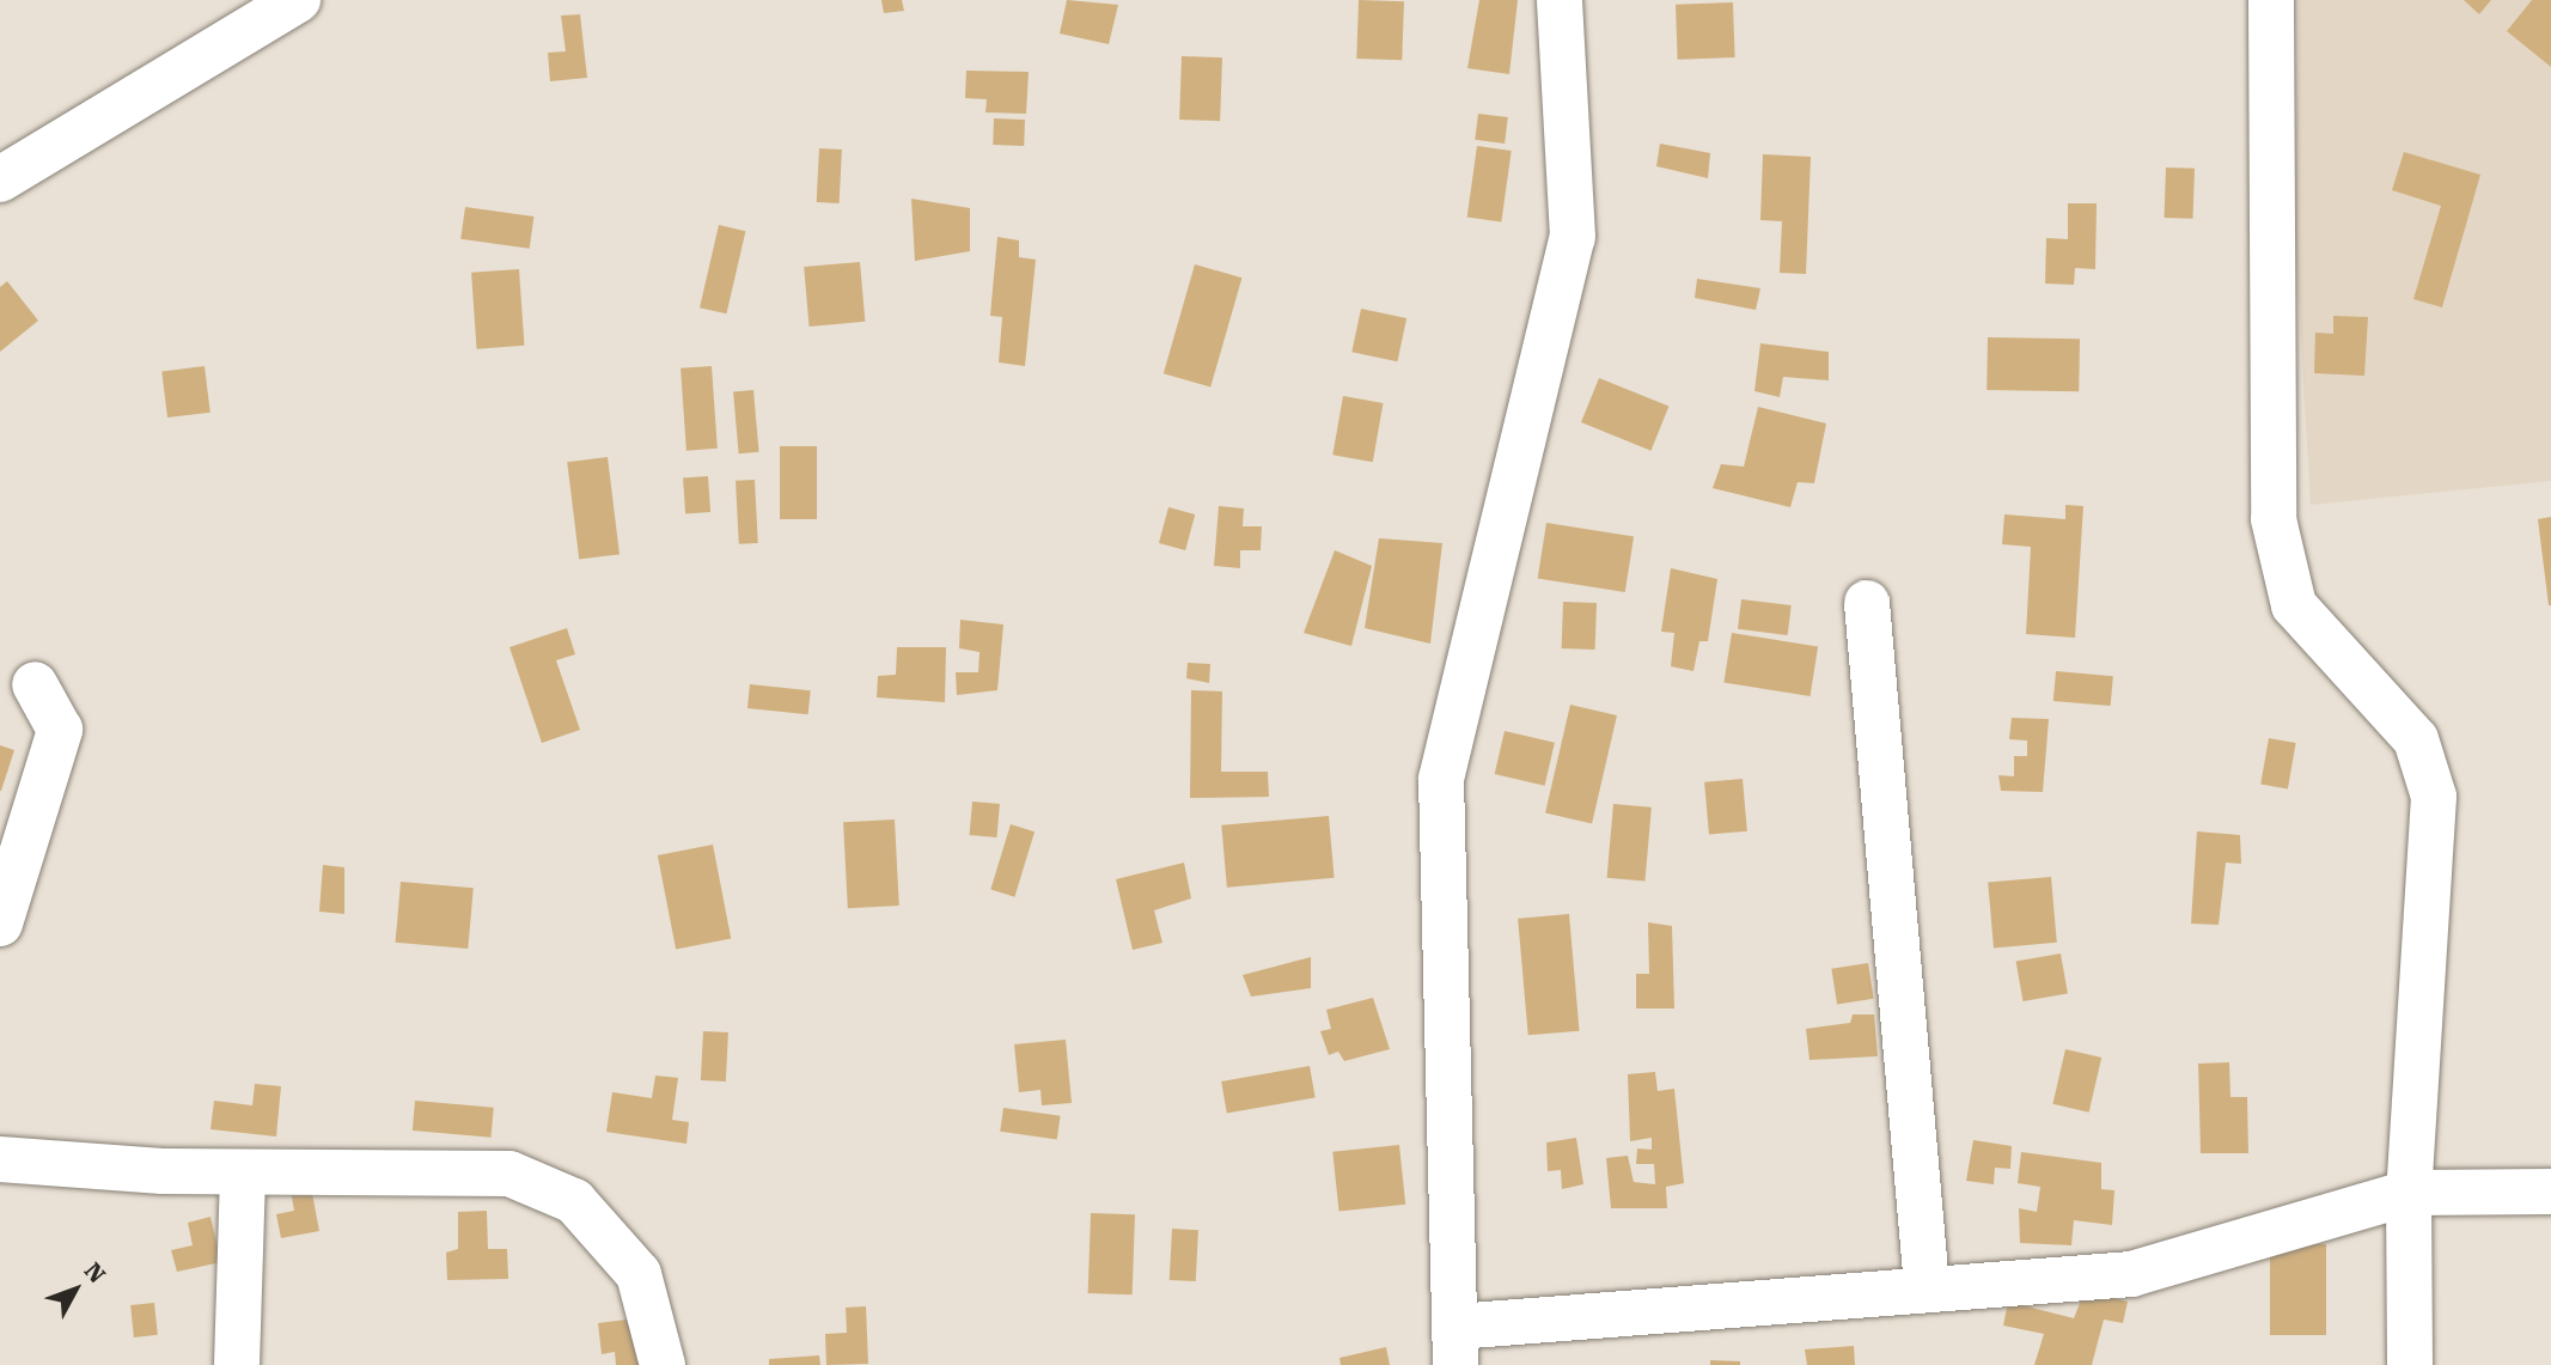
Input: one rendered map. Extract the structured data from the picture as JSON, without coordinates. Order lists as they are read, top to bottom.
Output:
{
  "north": "top right"
}
